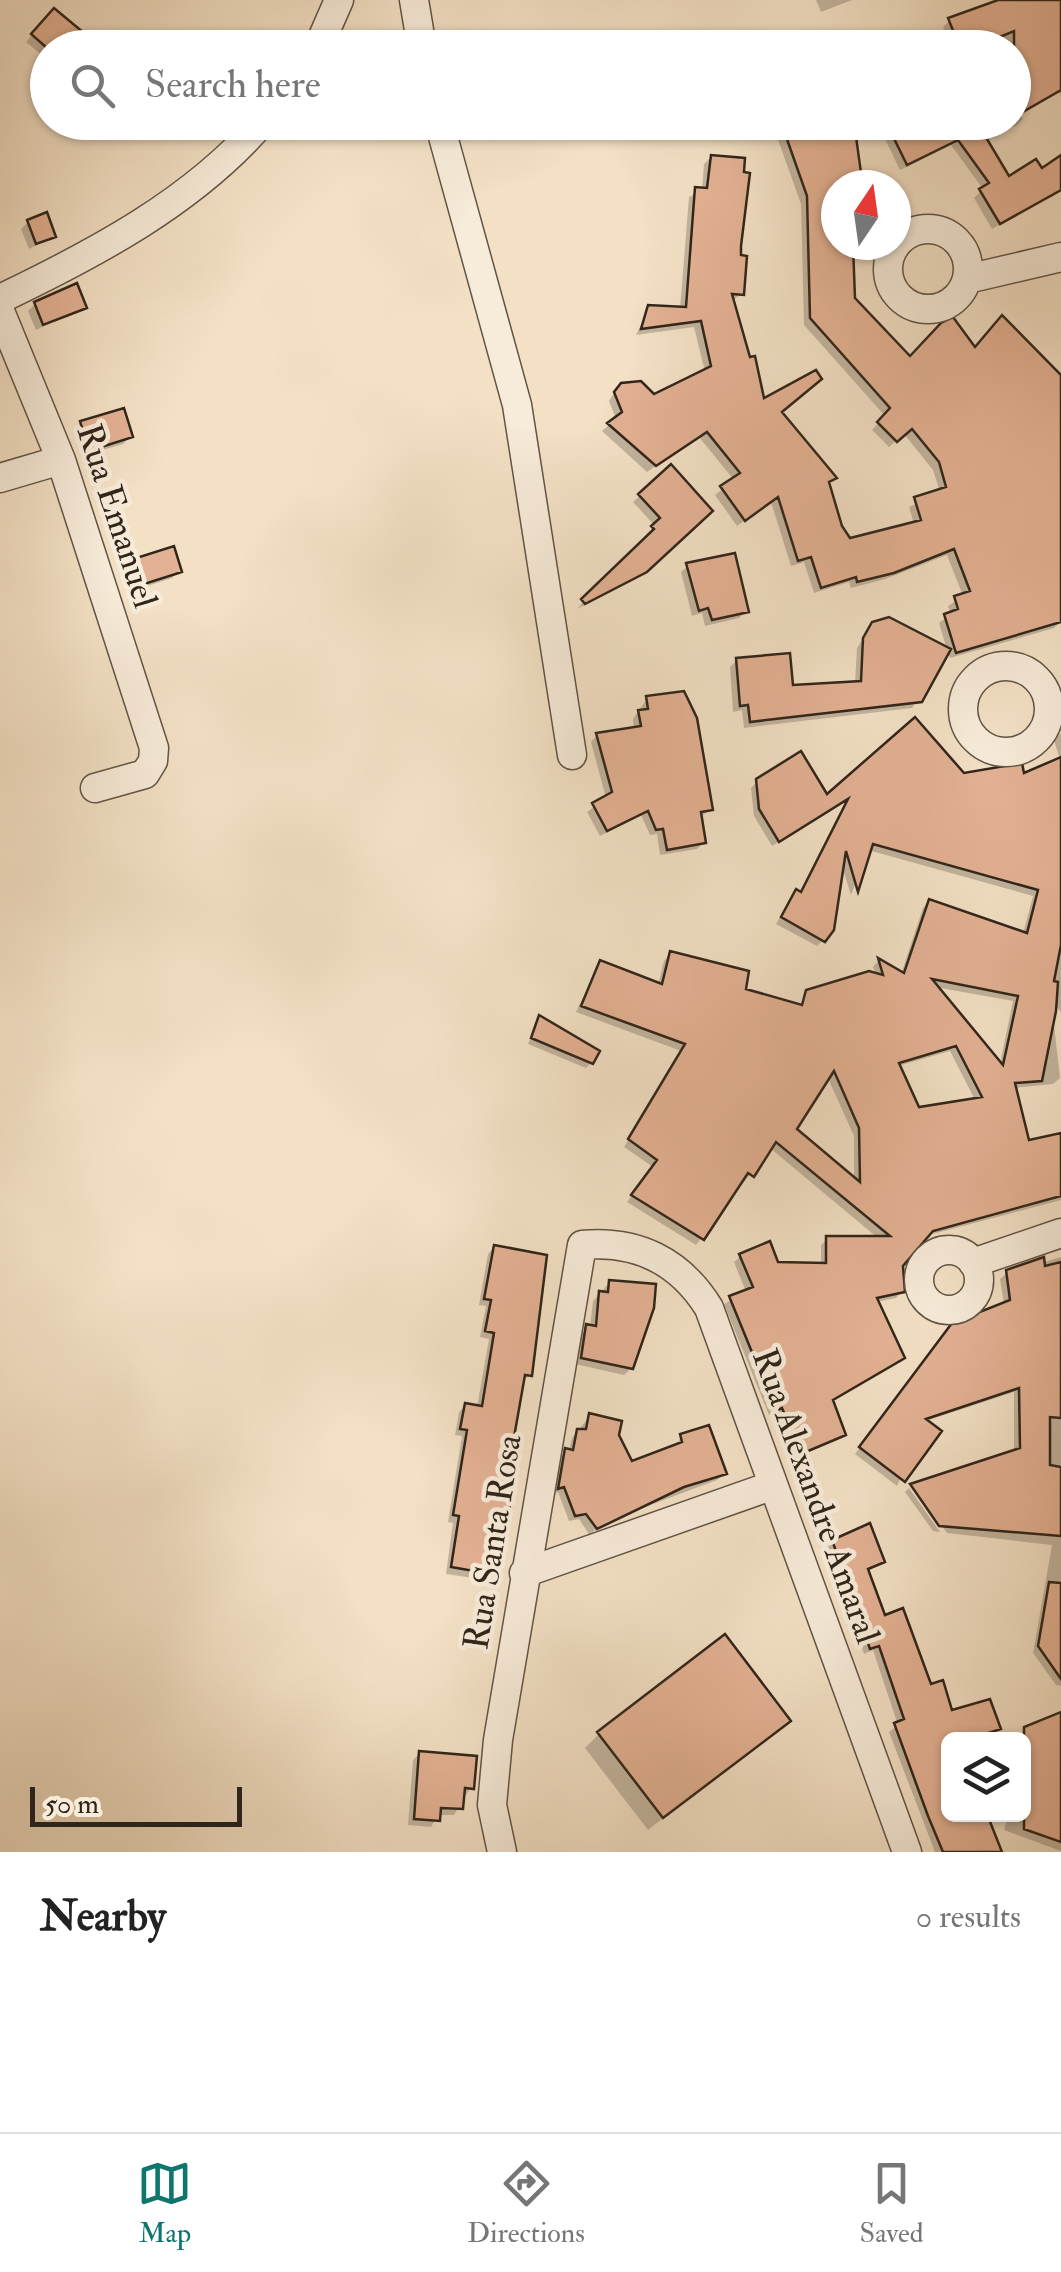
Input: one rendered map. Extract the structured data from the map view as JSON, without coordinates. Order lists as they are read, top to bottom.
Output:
{
  "streets": {
    "street": ["Rua Emanuel", "Rua Alexandre Amaral", "Rua Santa Rosa"]
  },
  "crossings": [
    ["Rua Alexandre Amaral", "Rua Santa Rosa"]
  ],
  "scale_bar": "50 m",
  "north": "top",
  "page": {
    "search": "Search here",
    "scale": "50 m",
    "heading": ["Nearby", "0 results"],
    "nav": ["Map", "Directions", "Saved"]
  }
}
